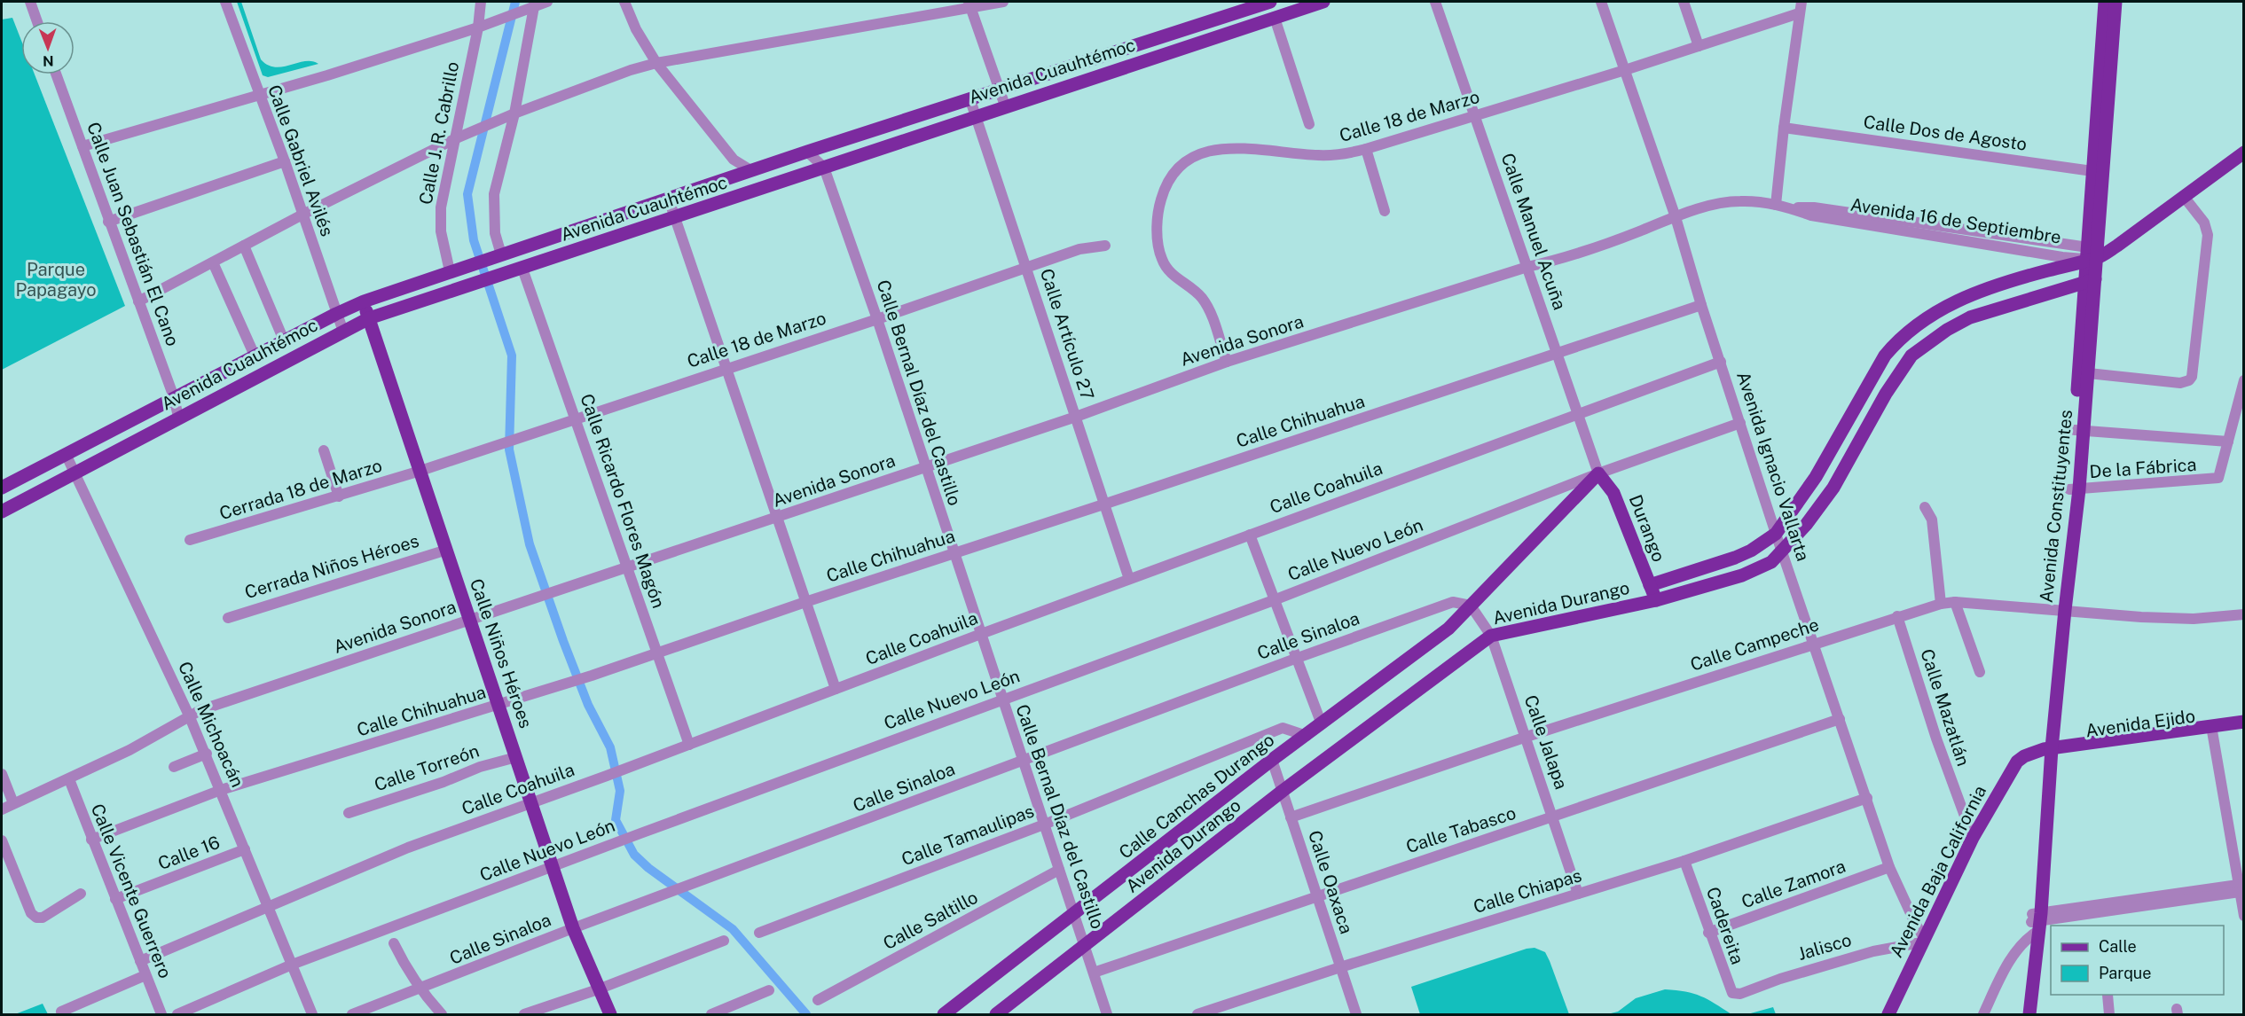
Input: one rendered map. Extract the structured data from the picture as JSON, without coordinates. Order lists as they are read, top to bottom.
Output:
{
  "streets": {
    "main road": [
      "Avenida Cuauhtémoc",
      "Avenida 16 de Septiembre",
      "Avenida Constituyentes",
      "Durango",
      "Avenida Durango",
      "Calle Niños Héroes",
      "Avenida Ejido",
      "Calle Canchas Durango",
      "Avenida Baja California"
    ],
    "street": [
      "Calle 18 de Marzo",
      "Calle J. R. Cabrillo",
      "Calle Dos de Agosto",
      "Calle Gabriel Avilés",
      "Calle Manuel Acuña",
      "Calle Juan Sebastián El Cano",
      "Calle Artículo 27",
      "Avenida Sonora",
      "Calle Bernal Díaz del Castillo",
      "Calle Chihuahua",
      "Avenida Ignacio Vallarta",
      "De la Fábrica",
      "Calle Coahuila",
      "Cerrada 18 de Marzo",
      "Calle Ricardo Flores Magón",
      "Calle Nuevo León",
      "Cerrada Niños Héroes",
      "Calle Sinaloa",
      "Calle Campeche",
      "Calle Mazatlán",
      "Calle Michoacán",
      "Calle Jalapa",
      "Calle Torreón",
      "Calle Tabasco",
      "Calle Tamaulipas",
      "Calle 16",
      "Calle Oaxaca",
      "Calle Zamora",
      "Calle Vicente Guerrero",
      "Calle Chiapas",
      "Calle Saltillo",
      "Cadereita",
      "Jalisco"
    ]
  },
  "crossings": [
    ["Avenida Cuauhtémoc", "Calle J. R. Cabrillo"],
    ["Avenida Cuauhtémoc", "Calle Gabriel Avilés"],
    ["Avenida Cuauhtémoc", "Calle Juan Sebastián El Cano"],
    ["Avenida Cuauhtémoc", "Calle Artículo 27"],
    ["Avenida Cuauhtémoc", "Calle Bernal Díaz del Castillo"],
    ["Avenida Cuauhtémoc", "Calle Ricardo Flores Magón"],
    ["Avenida Cuauhtémoc", "Calle Niños Héroes"],
    ["Avenida Cuauhtémoc", "Calle Michoacán"],
    ["Calle 18 de Marzo", "Calle Manuel Acuña"],
    ["Calle 18 de Marzo", "Calle Artículo 27"],
    ["Calle 18 de Marzo", "Avenida Sonora"],
    ["Calle 18 de Marzo", "Calle Bernal Díaz del Castillo"],
    ["Calle 18 de Marzo", "Avenida Ignacio Vallarta"],
    ["Calle 18 de Marzo", "Cerrada 18 de Marzo"],
    ["Calle 18 de Marzo", "Calle Ricardo Flores Magón"],
    ["Calle 18 de Marzo", "Calle Niños Héroes"],
    ["Calle Dos de Agosto", "Avenida Constituyentes"],
    ["Avenida 16 de Septiembre", "Avenida Sonora"],
    ["Avenida 16 de Septiembre", "Avenida Ignacio Vallarta"],
    ["Avenida 16 de Septiembre", "Avenida Constituyentes"],
    ["Calle Manuel Acuña", "Avenida Sonora"],
    ["Calle Manuel Acuña", "Calle Chihuahua"],
    ["Calle Manuel Acuña", "Calle Coahuila"],
    ["Calle Manuel Acuña", "Durango"],
    ["Calle Manuel Acuña", "Calle Nuevo León"],
    ["Calle Manuel Acuña", "Avenida Durango"],
    ["Calle Artículo 27", "Avenida Sonora"],
    ["Calle Artículo 27", "Calle Chihuahua"],
    ["Calle Artículo 27", "Calle Coahuila"],
    ["Avenida Sonora", "Calle Bernal Díaz del Castillo"],
    ["Avenida Sonora", "Avenida Ignacio Vallarta"],
    ["Avenida Sonora", "Calle Ricardo Flores Magón"],
    ["Avenida Sonora", "Calle Niños Héroes"],
    ["Avenida Sonora", "Calle Michoacán"],
    ["Avenida Sonora", "Calle Vicente Guerrero"],
    ["Calle Bernal Díaz del Castillo", "Calle Chihuahua"],
    ["Calle Bernal Díaz del Castillo", "Calle Coahuila"],
    ["Calle Bernal Díaz del Castillo", "Calle Nuevo León"],
    ["Calle Bernal Díaz del Castillo", "Avenida Durango"],
    ["Calle Bernal Díaz del Castillo", "Calle Sinaloa"],
    ["Calle Bernal Díaz del Castillo", "Calle Canchas Durango"],
    ["Calle Bernal Díaz del Castillo", "Calle Tabasco"],
    ["Calle Bernal Díaz del Castillo", "Calle Tamaulipas"],
    ["Calle Bernal Díaz del Castillo", "Calle Saltillo"],
    ["Calle Chihuahua", "Avenida Ignacio Vallarta"],
    ["Calle Chihuahua", "Calle Ricardo Flores Magón"],
    ["Calle Chihuahua", "Calle Niños Héroes"],
    ["Calle Chihuahua", "Calle Michoacán"],
    ["Calle Chihuahua", "Calle Vicente Guerrero"],
    ["Avenida Ignacio Vallarta", "Calle Coahuila"],
    ["Avenida Ignacio Vallarta", "Calle Nuevo León"],
    ["Avenida Ignacio Vallarta", "Avenida Durango"],
    ["Avenida Ignacio Vallarta", "Calle Campeche"],
    ["Avenida Ignacio Vallarta", "Calle Tabasco"],
    ["Avenida Ignacio Vallarta", "Avenida Baja California"],
    ["Avenida Ignacio Vallarta", "Calle Zamora"],
    ["Avenida Ignacio Vallarta", "Calle Chiapas"],
    ["Avenida Ignacio Vallarta", "Jalisco"],
    ["De la Fábrica", "Avenida Constituyentes"],
    ["Calle Coahuila", "Calle Ricardo Flores Magón"],
    ["Calle Coahuila", "Calle Niños Héroes"],
    ["Calle Coahuila", "Calle Michoacán"],
    ["Calle Coahuila", "Calle Vicente Guerrero"],
    ["Cerrada 18 de Marzo", "Calle Niños Héroes"],
    ["Avenida Constituyentes", "Avenida Durango"],
    ["Avenida Constituyentes", "Calle Campeche"],
    ["Avenida Constituyentes", "Avenida Ejido"],
    ["Avenida Constituyentes", "Avenida Baja California"],
    ["Durango", "Calle Nuevo León"],
    ["Durango", "Avenida Durango"],
    ["Calle Nuevo León", "Avenida Durango"],
    ["Calle Nuevo León", "Calle Niños Héroes"],
    ["Calle Nuevo León", "Calle Michoacán"],
    ["Cerrada Niños Héroes", "Calle Niños Héroes"],
    ["Avenida Durango", "Calle Sinaloa"],
    ["Avenida Durango", "Calle Jalapa"],
    ["Avenida Durango", "Calle Canchas Durango"],
    ["Avenida Durango", "Calle Oaxaca"],
    ["Calle Sinaloa", "Calle Niños Héroes"],
    ["Calle Sinaloa", "Calle Jalapa"],
    ["Calle Sinaloa", "Calle Canchas Durango"],
    ["Calle Campeche", "Calle Mazatlán"],
    ["Calle Campeche", "Calle Jalapa"],
    ["Calle Campeche", "Calle Oaxaca"],
    ["Calle Niños Héroes", "Calle Torreón"],
    ["Calle Mazatlán", "Avenida Baja California"],
    ["Avenida Ejido", "Avenida Baja California"],
    ["Calle Michoacán", "Calle 16"],
    ["Calle Jalapa", "Calle Canchas Durango"],
    ["Calle Jalapa", "Calle Tabasco"],
    ["Calle Jalapa", "Calle Chiapas"],
    ["Calle Canchas Durango", "Calle Tamaulipas"],
    ["Calle Canchas Durango", "Calle Oaxaca"],
    ["Calle Tabasco", "Calle Oaxaca"],
    ["Calle 16", "Calle Vicente Guerrero"],
    ["Avenida Baja California", "Jalisco"],
    ["Calle Oaxaca", "Calle Chiapas"],
    ["Calle Zamora", "Cadereita"],
    ["Calle Chiapas", "Cadereita"],
    ["Cadereita", "Jalisco"]
  ],
  "parks": ["Parque Papagayo"],
  "legend": ["Calle", "Parque"],
  "north": "bottom"
}
